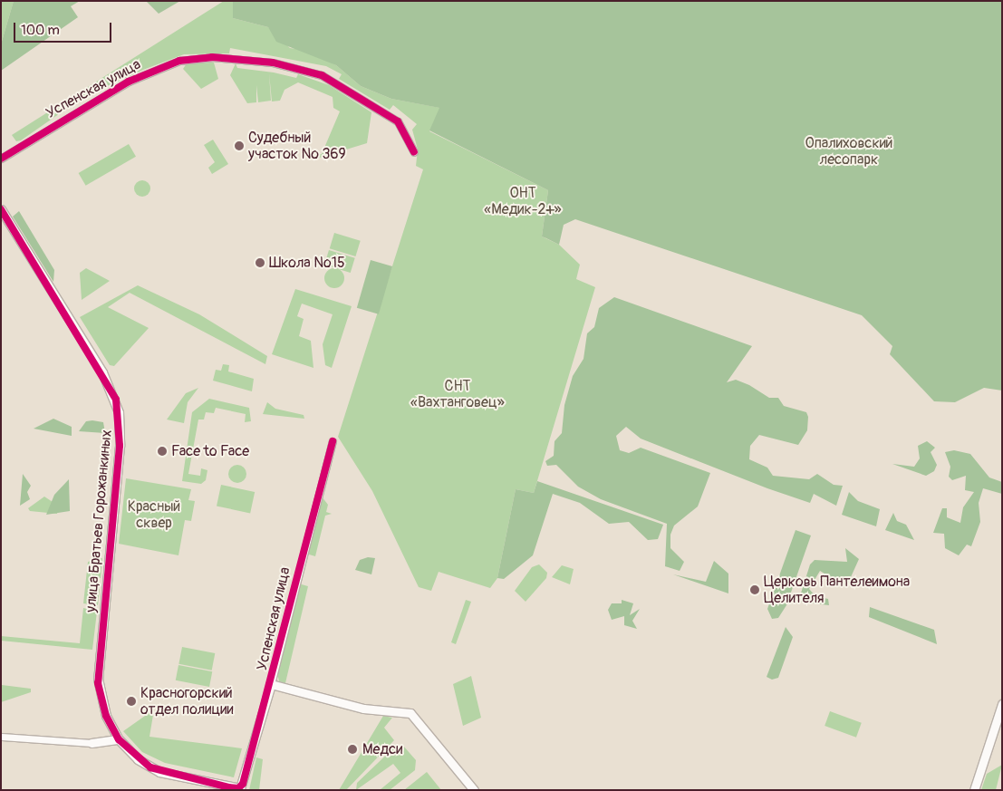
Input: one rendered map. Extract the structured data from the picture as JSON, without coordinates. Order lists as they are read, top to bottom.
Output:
{
  "streets": {
    "street": ["Успенская улица", "улица Братьев Горожанкиных"]
  },
  "crossings": [
    ["Успенская улица", "улица Братьев Горожанкиных"]
  ],
  "parks": [
    "Опалиховский лесопарк",
    "ОНТ «Медик-2+»",
    "СНТ «Вахтанговец»",
    "Красный сквер"
  ],
  "places": [
    "Судебный участок № 369",
    "Школа №15",
    "Face to Face",
    "Церковь Пантелеимона Целителя",
    "Красногорский отдел полиции",
    "Медси"
  ],
  "scale_bar": "100 m"
}
